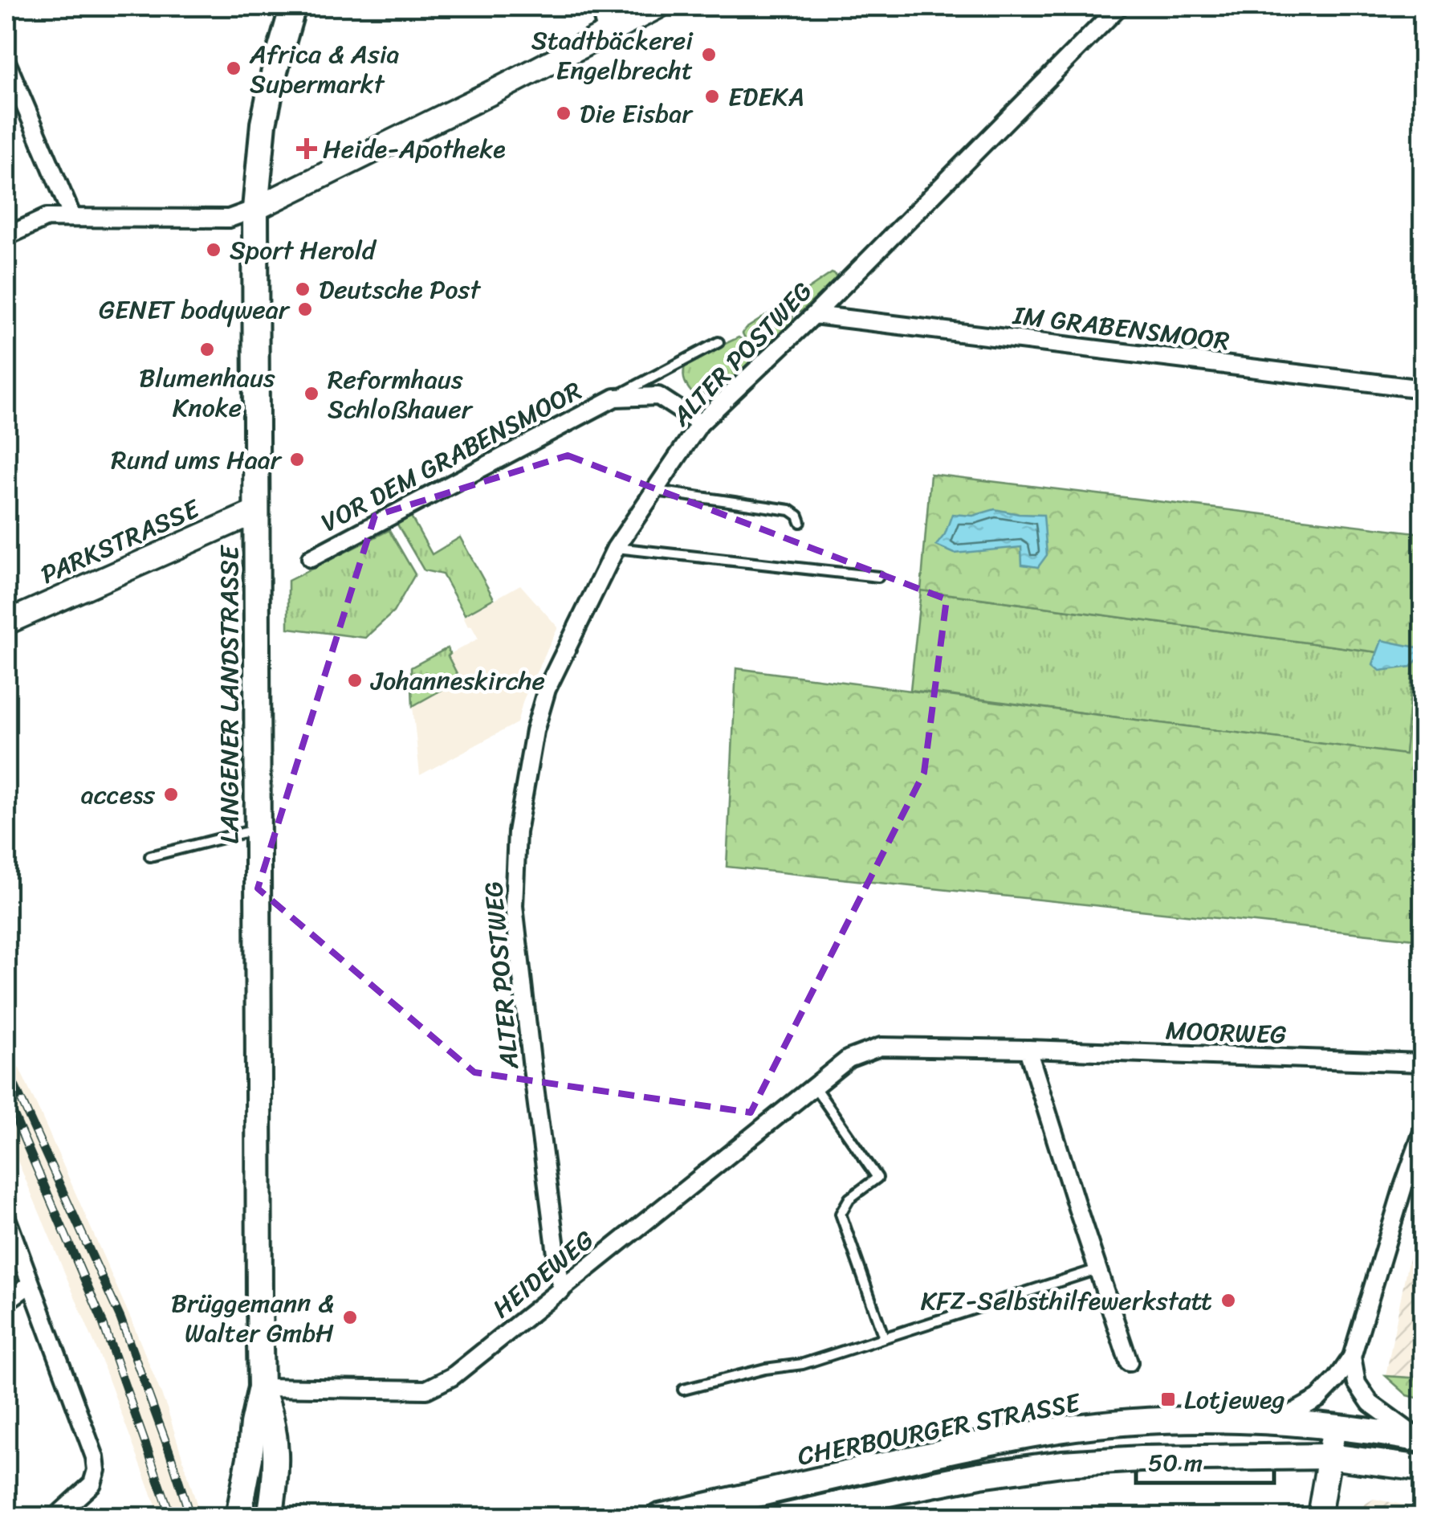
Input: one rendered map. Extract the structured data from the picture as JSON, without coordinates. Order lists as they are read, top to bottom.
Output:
{
  "streets": {
    "main road": ["LANGENER LANDSTRASSE", "CHERBOURGER STRASSE"],
    "street": [
      "IM GRABENSMOOR",
      "ALTER POSTWEG",
      "VOR DEM GRABENSMOOR",
      "PARKSTRASSE",
      "MOORWEG",
      "HEIDEWEG"
    ]
  },
  "crossings": [
    ["IM GRABENSMOOR", "ALTER POSTWEG"],
    ["ALTER POSTWEG", "VOR DEM GRABENSMOOR"],
    ["ALTER POSTWEG", "HEIDEWEG"],
    ["PARKSTRASSE", "LANGENER LANDSTRASSE"],
    ["LANGENER LANDSTRASSE", "HEIDEWEG"],
    ["MOORWEG", "HEIDEWEG"]
  ],
  "places": {
    "other": [
      "Stadtbäckerei Engelbrecht",
      "Africa & Asia Supermarkt",
      "EDEKA",
      "Die Eisbar",
      "Sport Herold",
      "Deutsche Post",
      "GENET bodywear",
      "Blumenhaus Knoke",
      "Reformhaus Schloßhauer",
      "Rund ums Haar",
      "Johanneskirche",
      "access",
      "KFZ-Selbsthilfewerkstatt",
      "Brüggemann & Walter GmbH"
    ],
    "health": ["Heide-Apotheke"],
    "transit": ["Lotjeweg"]
  },
  "scale_bar": "50 m"
}
